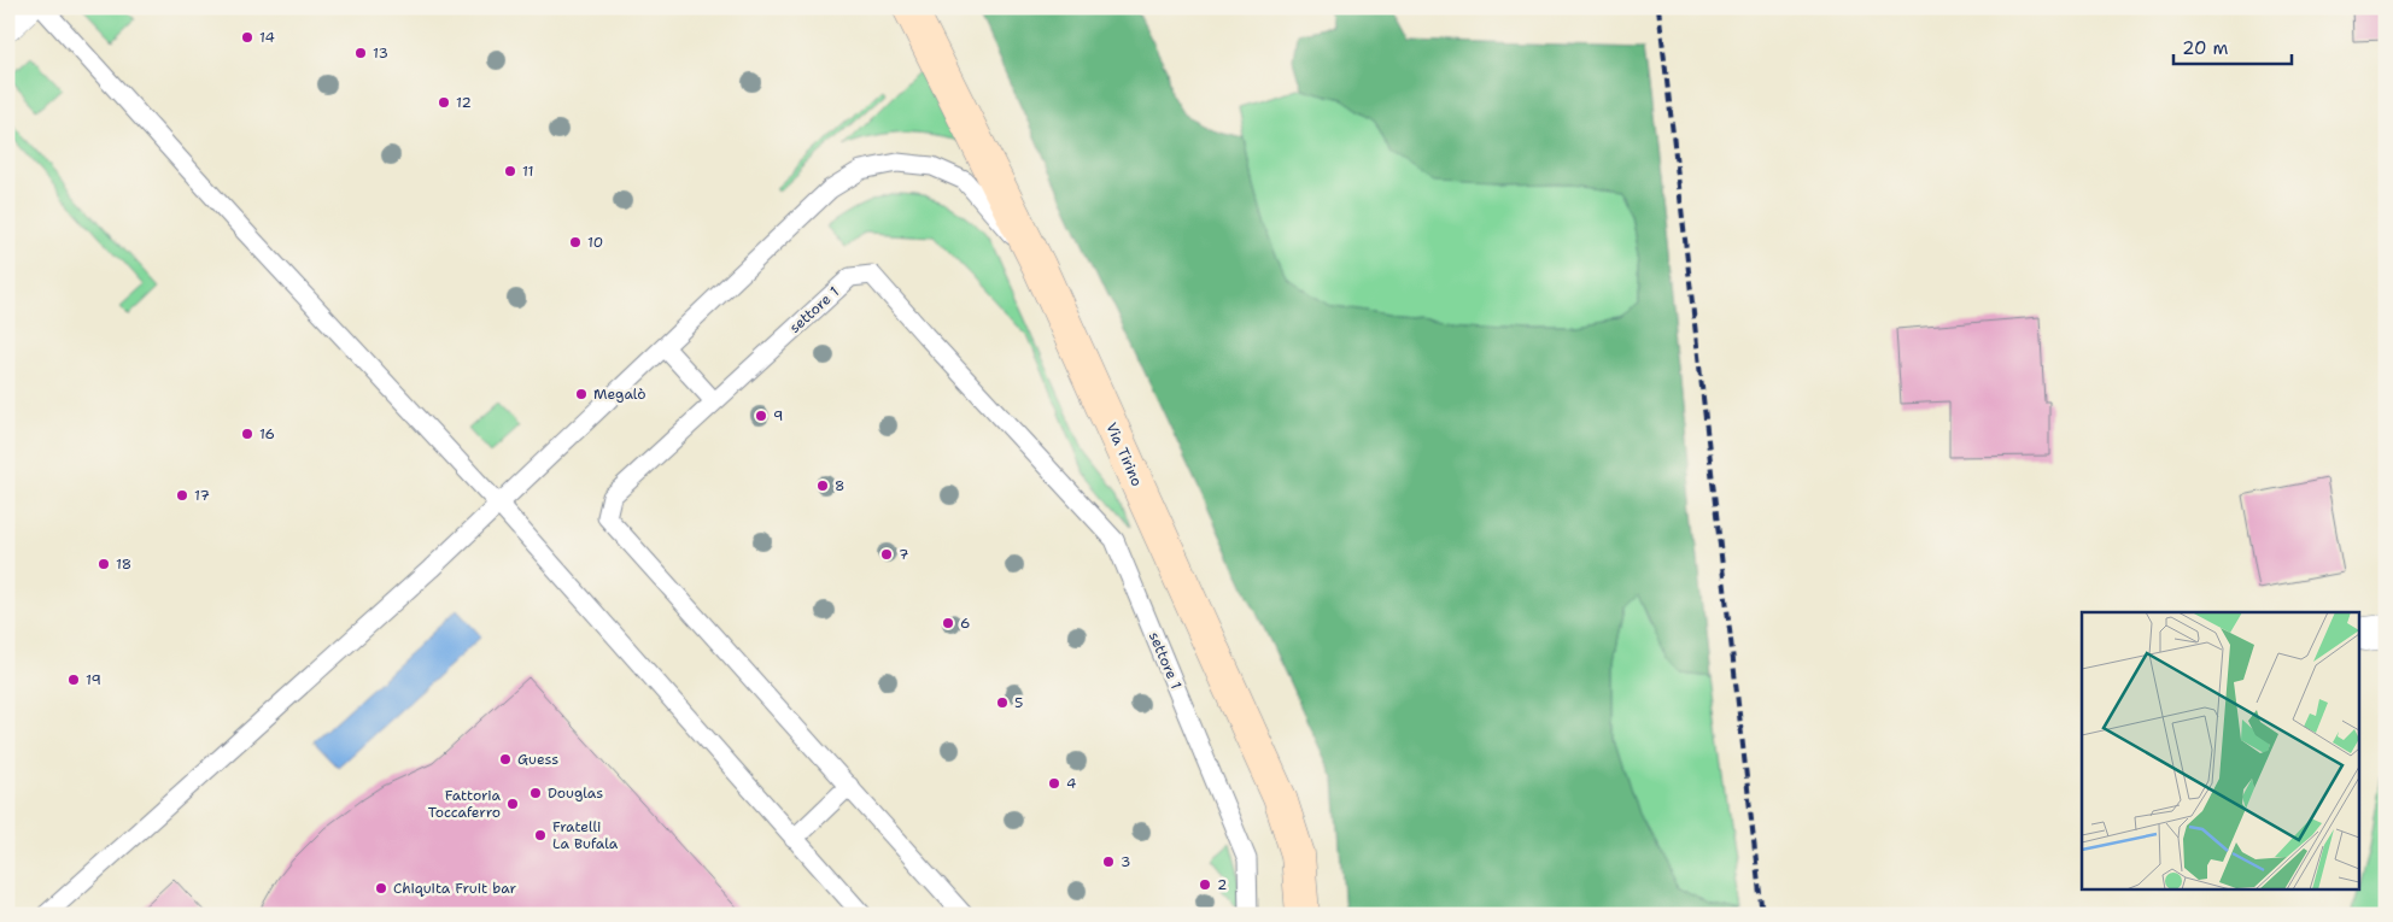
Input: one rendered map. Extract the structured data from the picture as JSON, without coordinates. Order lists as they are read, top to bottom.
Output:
{
  "streets": {
    "street": ["Via Tirino"],
    "lane": ["settore 1"]
  },
  "places": [
    "14",
    "13",
    "12",
    "11",
    "10",
    "Megalò",
    "9",
    "16",
    "8",
    "17",
    "7",
    "18",
    "6",
    "19",
    "5",
    "Guess",
    "4",
    "Douglas",
    "Fattoria Toccaferro",
    "Fratelli La Bufala",
    "3",
    "2",
    "Chiquita Fruit bar"
  ],
  "scale_bar": "20 m"
}
